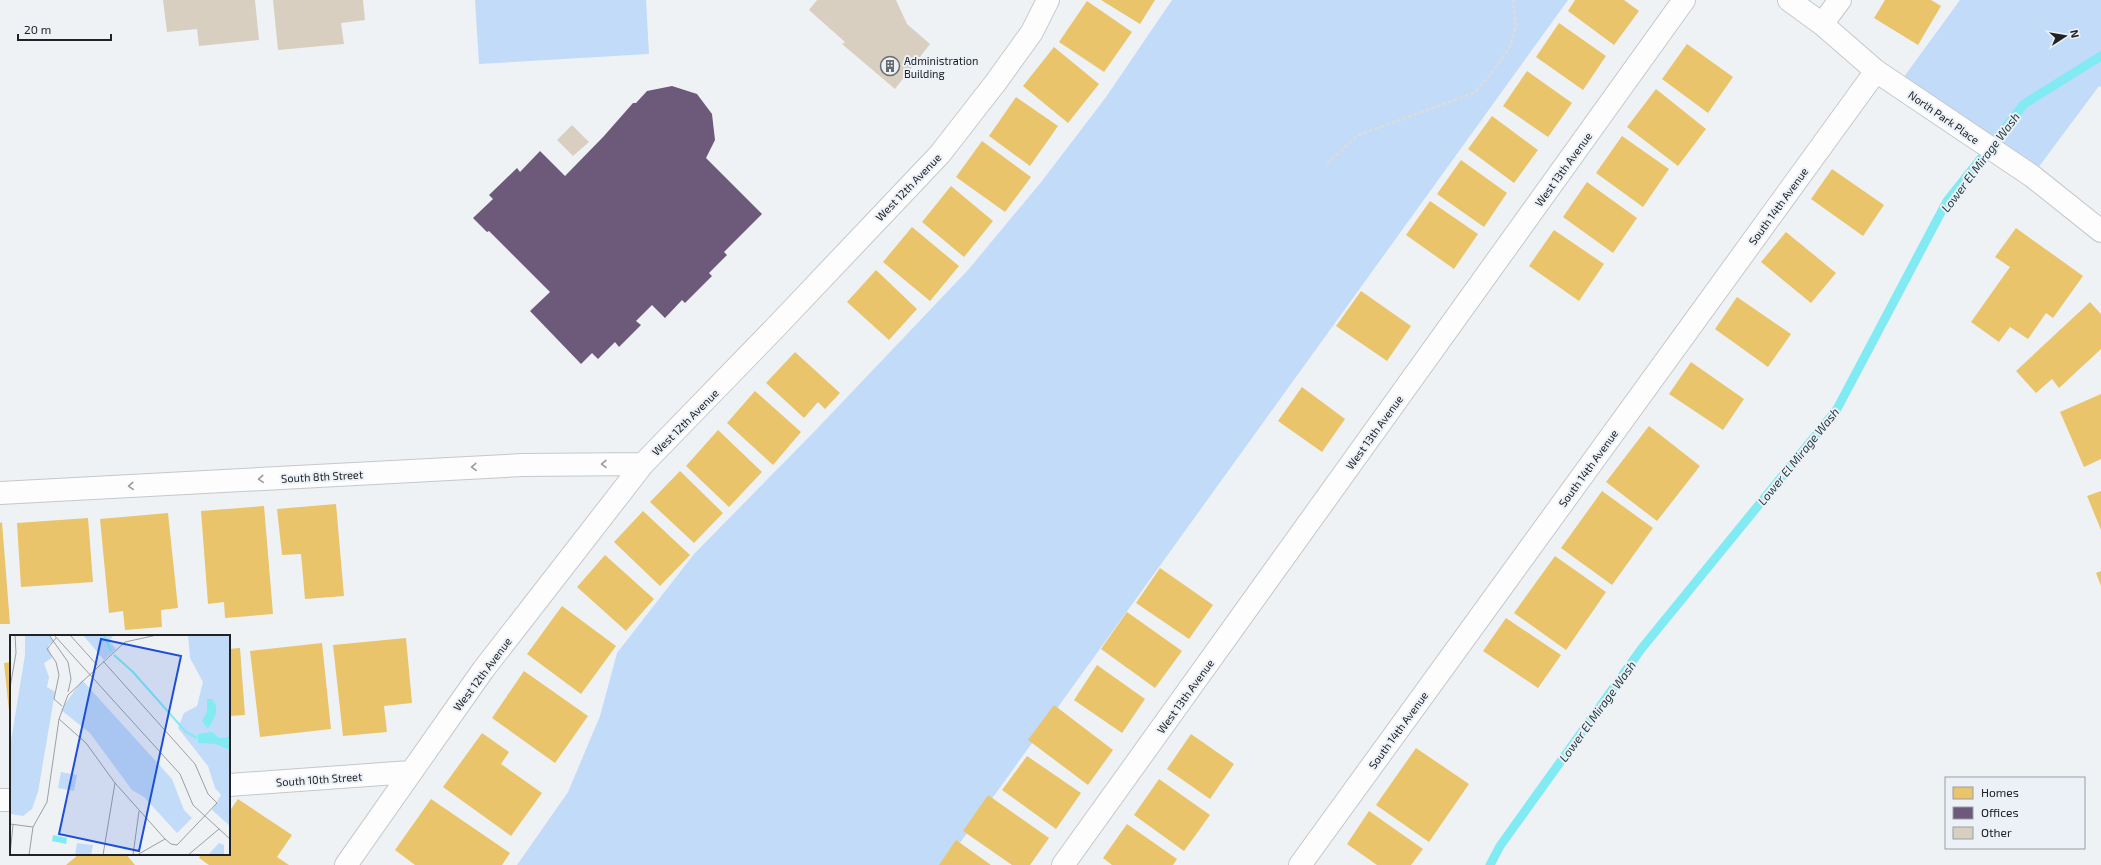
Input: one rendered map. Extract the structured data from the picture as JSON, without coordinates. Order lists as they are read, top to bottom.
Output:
{
  "streets": {
    "street": [
      "North Park Place",
      "West 13th Avenue",
      "West 12th Avenue",
      "South 14th Avenue",
      "South 8th Street",
      "South 10th Street"
    ]
  },
  "crossings": [
    ["North Park Place", "South 14th Avenue"],
    ["West 12th Avenue", "South 8th Street"],
    ["West 12th Avenue", "South 10th Street"]
  ],
  "one_way": ["South 8th Street"],
  "water": ["Lower El Mirage Wash"],
  "places": {
    "building": ["Administration Building"]
  },
  "legend": ["Homes", "Offices", "Other"],
  "scale_bar": "20 m",
  "north": "right"
}
